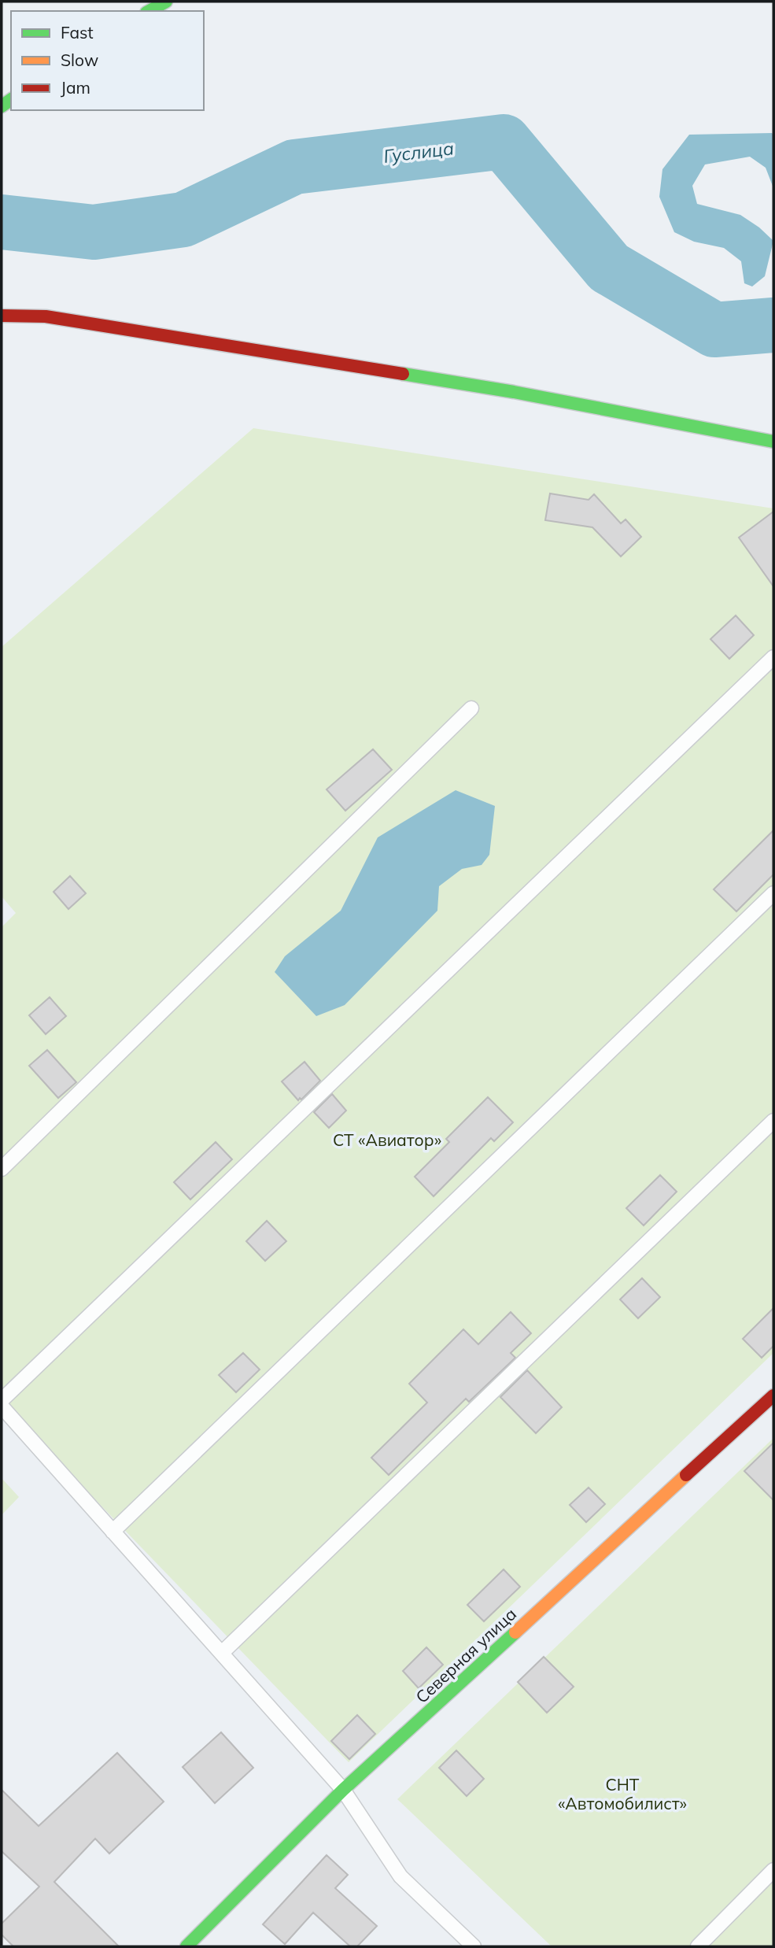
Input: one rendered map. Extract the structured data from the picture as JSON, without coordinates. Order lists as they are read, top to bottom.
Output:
{
  "streets": {
    "street": ["Северная улица"]
  },
  "water": ["Гуслица"],
  "parks": ["СТ «Авиатор»", "СНТ «Автомобилист»"],
  "legend": ["Fast", "Slow", "Jam"]
}
